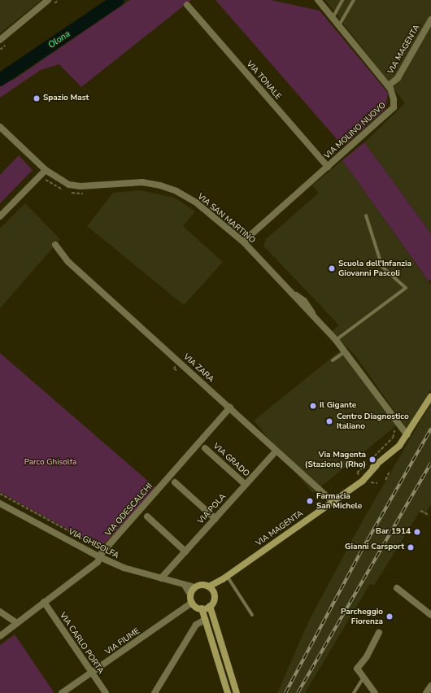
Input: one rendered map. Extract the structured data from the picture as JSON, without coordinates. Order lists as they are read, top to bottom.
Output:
{
  "streets": {
    "street": [
      "VIA MAGENTA",
      "VIA TONALE",
      "VIA MOLINO NUOVO",
      "VIA SAN MARTINO",
      "VIA ZARA",
      "VIA GRADO",
      "VIA POLA",
      "VIA ODESCALCHI",
      "VIA GHISOLFA",
      "VIA FIUME",
      "VIA CARLO PORTA"
    ]
  },
  "crossings": [
    ["VIA MAGENTA", "VIA MOLINO NUOVO"],
    ["VIA MAGENTA", "VIA SAN MARTINO"],
    ["VIA MAGENTA", "VIA ZARA"],
    ["VIA MAGENTA", "VIA GHISOLFA"],
    ["VIA MAGENTA", "VIA FIUME"],
    ["VIA TONALE", "VIA MOLINO NUOVO"],
    ["VIA MOLINO NUOVO", "VIA SAN MARTINO"],
    ["VIA ZARA", "VIA POLA"],
    ["VIA ZARA", "VIA ODESCALCHI"],
    ["VIA GRADO", "VIA POLA"],
    ["VIA POLA", "VIA GHISOLFA"],
    ["VIA ODESCALCHI", "VIA GHISOLFA"],
    ["VIA ODESCALCHI", "VIA CARLO PORTA"],
    ["VIA GHISOLFA", "VIA FIUME"],
    ["VIA FIUME", "VIA CARLO PORTA"]
  ],
  "water": ["Olona"],
  "parks": ["Parco Ghisolfa"],
  "places": [
    "Spazio Mast",
    "Scuola dell'Infanzia Giovanni Pascoli",
    "Il Gigante",
    "Centro Diagnostico Italiano",
    "Via Magenta (Stazione) (Rho)",
    "Farmacia San Michele",
    "Bar 1914",
    "Gianni Carsport",
    "Parcheggio Fiorenza"
  ]
}
